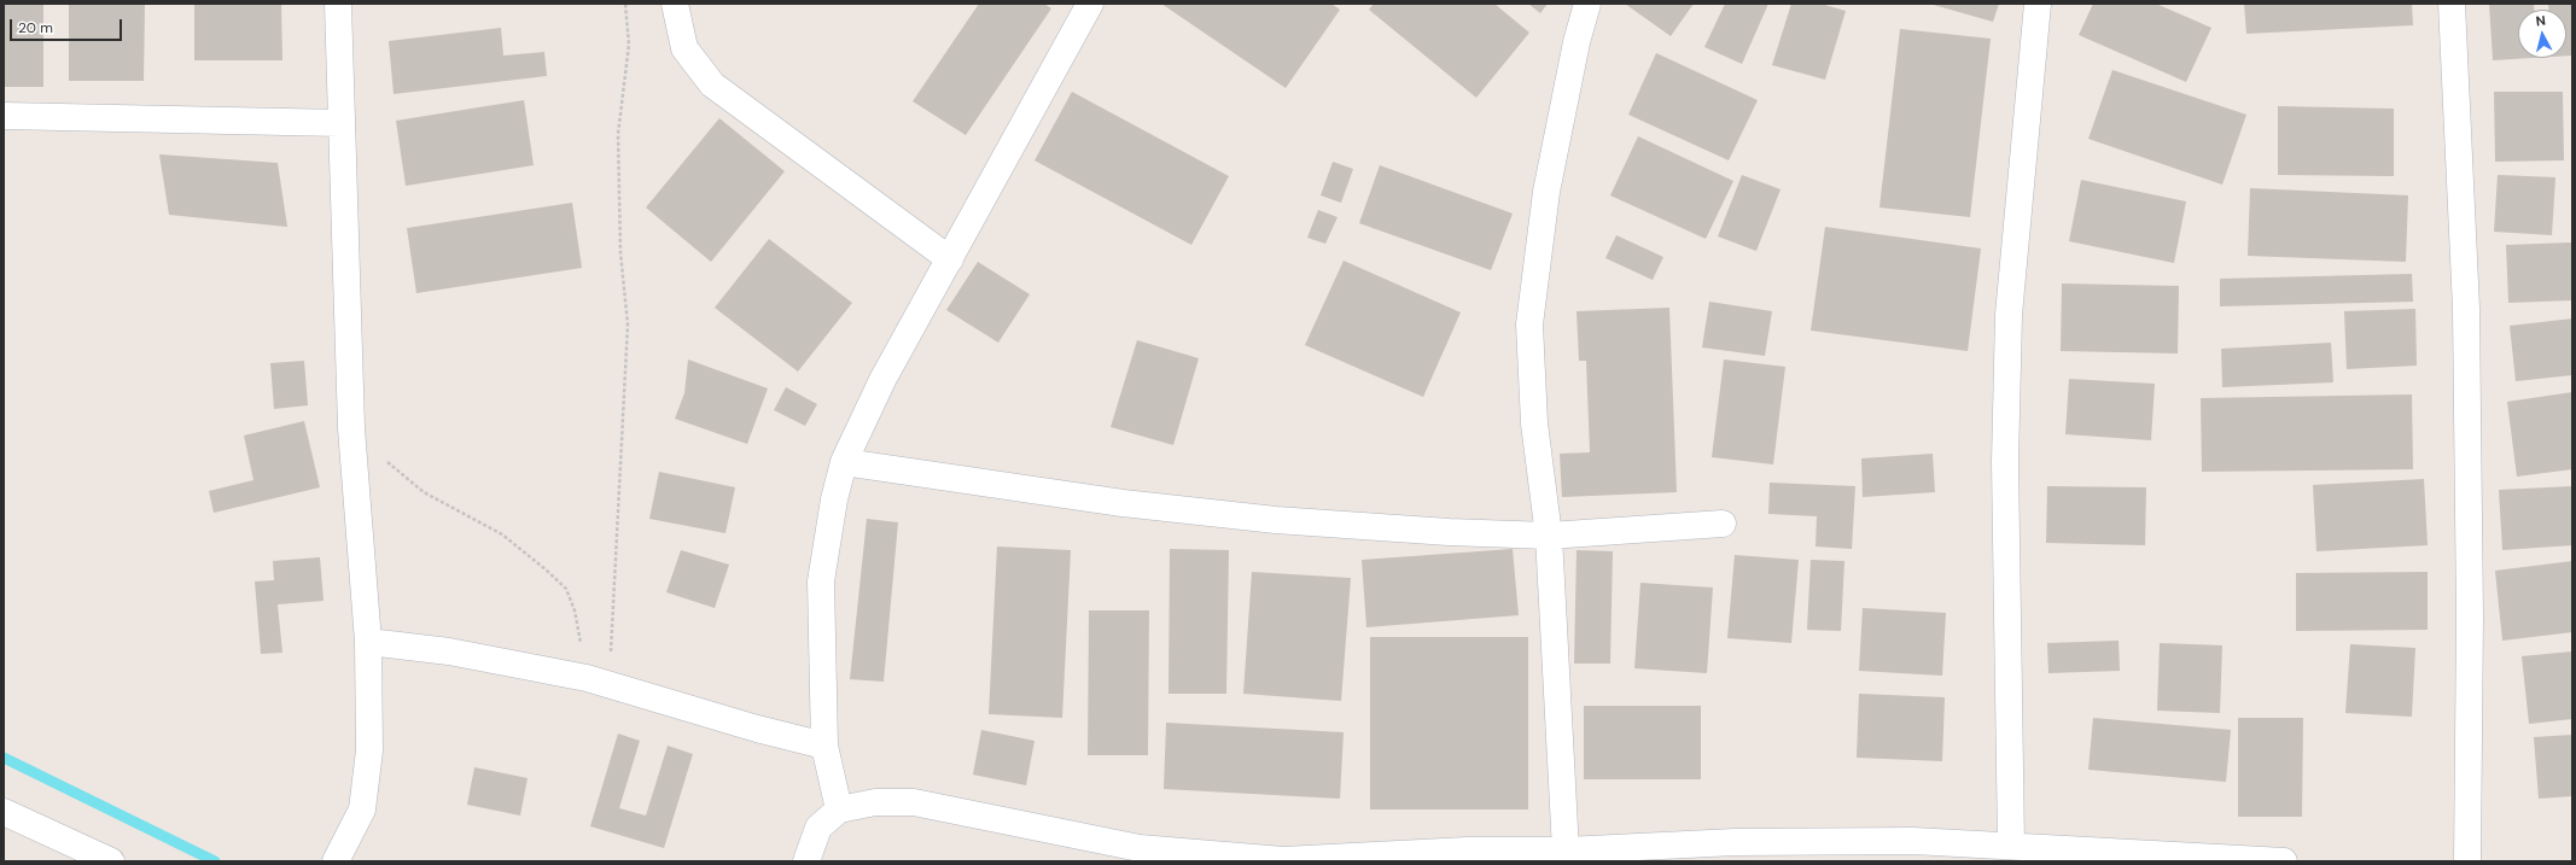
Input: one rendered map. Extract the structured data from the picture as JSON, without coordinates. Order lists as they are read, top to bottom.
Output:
{
  "scale_bar": "20 m",
  "north": "top"
}
